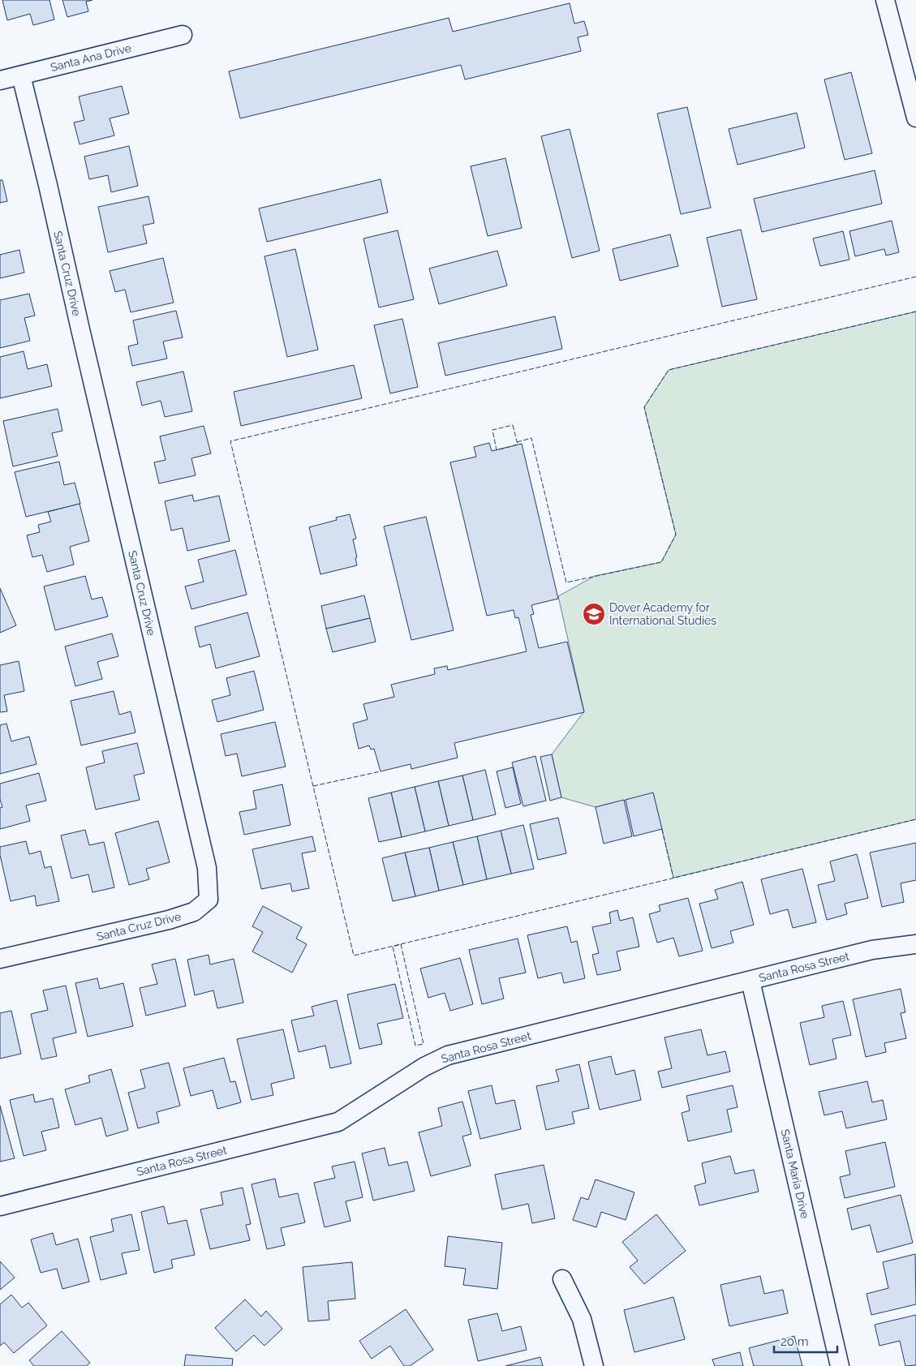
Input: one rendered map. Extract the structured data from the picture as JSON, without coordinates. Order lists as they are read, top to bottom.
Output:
{
  "streets": {
    "street": [
      "Santa Ana Drive",
      "Santa Cruz Drive",
      "Santa Rosa Street",
      "Santa Maria Drive"
    ]
  },
  "crossings": [
    ["Santa Ana Drive", "Santa Cruz Drive"],
    ["Santa Rosa Street", "Santa Maria Drive"]
  ],
  "places": {
    "school or university": ["Dover Academy for International Studies"]
  },
  "scale_bar": "20 m"
}
